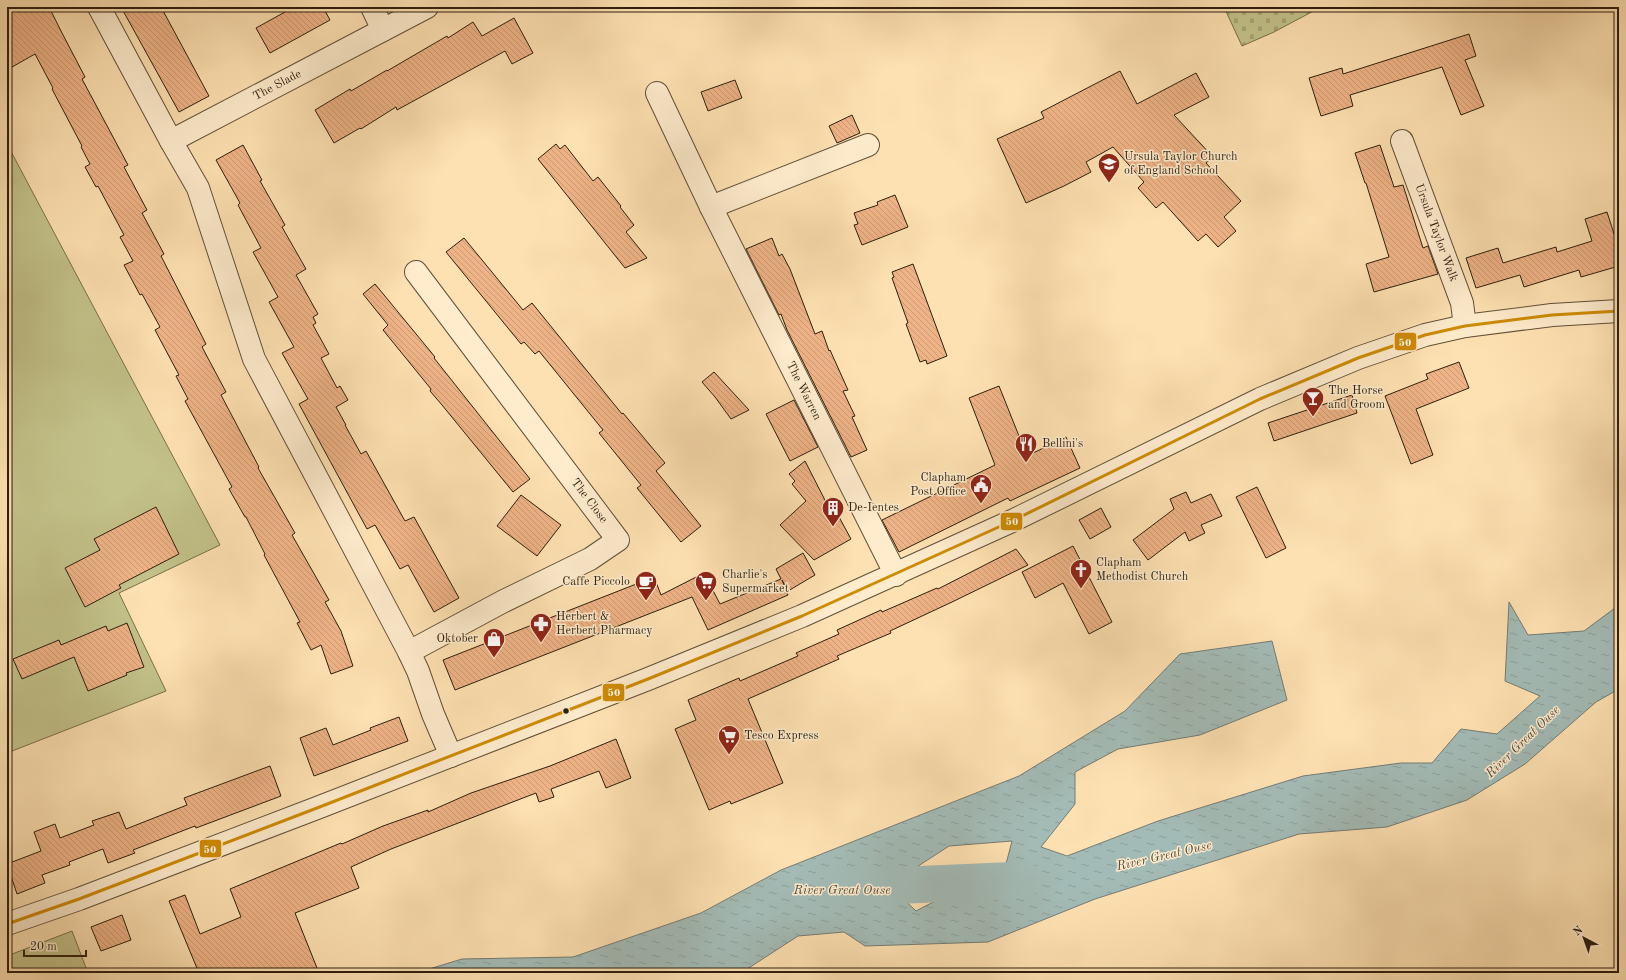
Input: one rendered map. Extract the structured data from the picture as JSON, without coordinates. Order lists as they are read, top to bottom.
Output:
{
  "streets": {
    "street": [
      "The Slade",
      "Ursula Taylor Walk",
      "The Warren",
      "The Close"
    ]
  },
  "water": ["River Great Ouse"],
  "places": {
    "school or university": ["Ursula Taylor Church of England School"],
    "bar": ["The Horse and Groom"],
    "restaurant": ["Bellini's"],
    "public building": ["Clapham Post Office"],
    "building": ["De-Ientes"],
    "church": ["Clapham Methodist Church"],
    "cafe": ["Caffe Piccolo"],
    "supermarket": ["Charlie's Supermarket", "Tesco Express"],
    "pharmacy": ["Herbert & Herbert Pharmacy"],
    "shop": ["Oktober"]
  },
  "lines": ["transit line 50"],
  "scale_bar": "20 m",
  "north": "top left"
}
